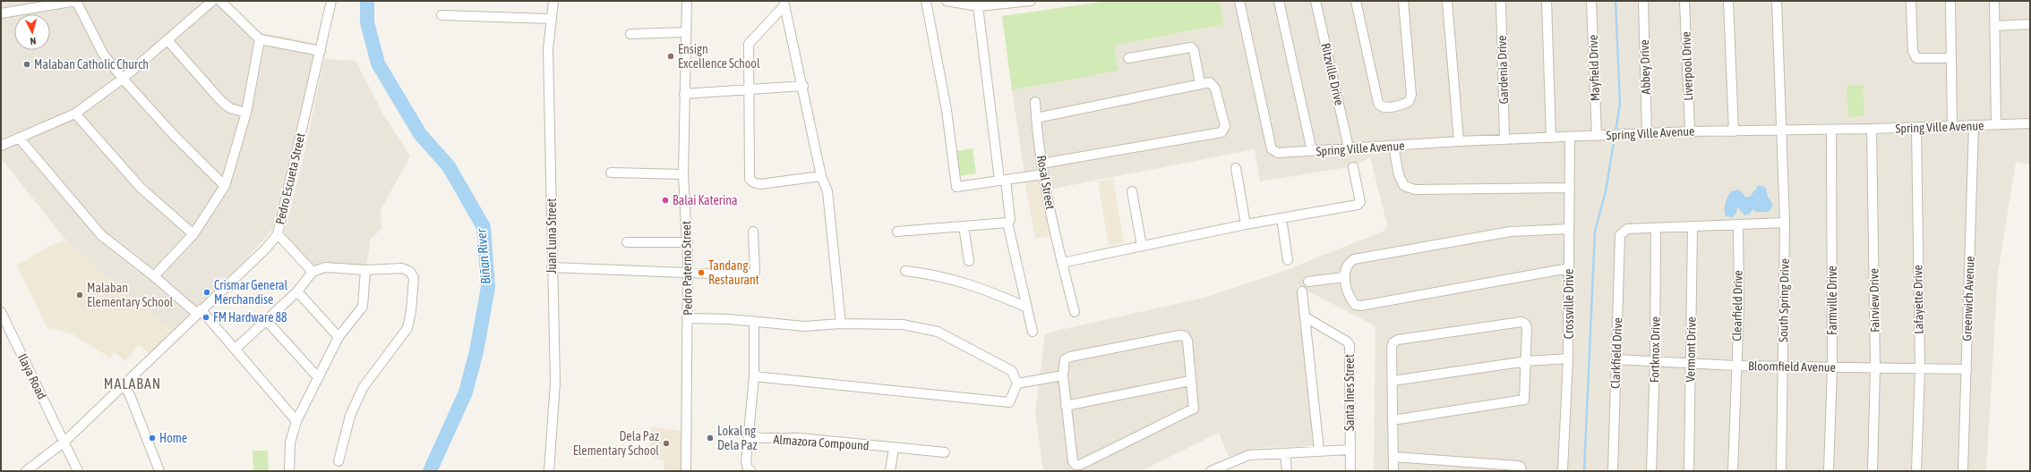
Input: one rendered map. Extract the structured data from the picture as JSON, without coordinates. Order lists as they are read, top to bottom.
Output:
{
  "streets": {
    "street": [
      "Liverpool Drive",
      "Abbey Drive",
      "Mayfield Drive",
      "Gardenia Drive",
      "Ritzville Drive",
      "Spring Ville Avenue",
      "Pedro Escueta Street",
      "Rosal Street",
      "Juan Luna Street",
      "Pedro Paterno Street",
      "Greenwich Avenue",
      "Lafayette Drive",
      "South Spring Drive",
      "Farmville Drive",
      "Fairview Drive",
      "Crossville Drive",
      "Clearfield Drive",
      "Fortknox Drive",
      "Vermont Drive",
      "Clarkfield Drive",
      "Bloomfield Avenue",
      "Ilaya Road",
      "Santa Ines Street",
      "Almazora Compound"
    ]
  },
  "crossings": [
    ["Liverpool Drive", "Spring Ville Avenue"],
    ["Abbey Drive", "Spring Ville Avenue"],
    ["Mayfield Drive", "Spring Ville Avenue"],
    ["Gardenia Drive", "Spring Ville Avenue"],
    ["Ritzville Drive", "Spring Ville Avenue"],
    ["Spring Ville Avenue", "Greenwich Avenue"],
    ["Spring Ville Avenue", "Lafayette Drive"],
    ["Spring Ville Avenue", "South Spring Drive"],
    ["Spring Ville Avenue", "Farmville Drive"],
    ["Spring Ville Avenue", "Fairview Drive"],
    ["Spring Ville Avenue", "Crossville Drive"],
    ["Pedro Escueta Street", "Ilaya Road"],
    ["Greenwich Avenue", "Bloomfield Avenue"],
    ["Lafayette Drive", "Bloomfield Avenue"],
    ["South Spring Drive", "Bloomfield Avenue"],
    ["Farmville Drive", "Bloomfield Avenue"],
    ["Fairview Drive", "Bloomfield Avenue"],
    ["Clearfield Drive", "Bloomfield Avenue"],
    ["Fortknox Drive", "Clarkfield Drive"],
    ["Fortknox Drive", "Bloomfield Avenue"],
    ["Vermont Drive", "Bloomfield Avenue"],
    ["Clarkfield Drive", "Bloomfield Avenue"]
  ],
  "districts": ["MALABAN"],
  "water": ["Biñan River"],
  "places": [
    "Ensign Excellence School",
    "Malaban Catholic Church",
    "Balai Katerina",
    "Tandang Restaurant",
    "Crismar General Merchandise",
    "Malaban Elementary School",
    "FM Hardware 88",
    "Home",
    "Lokal ng Dela Paz",
    "Dela Paz Elementary School"
  ],
  "north": "bottom"
}
